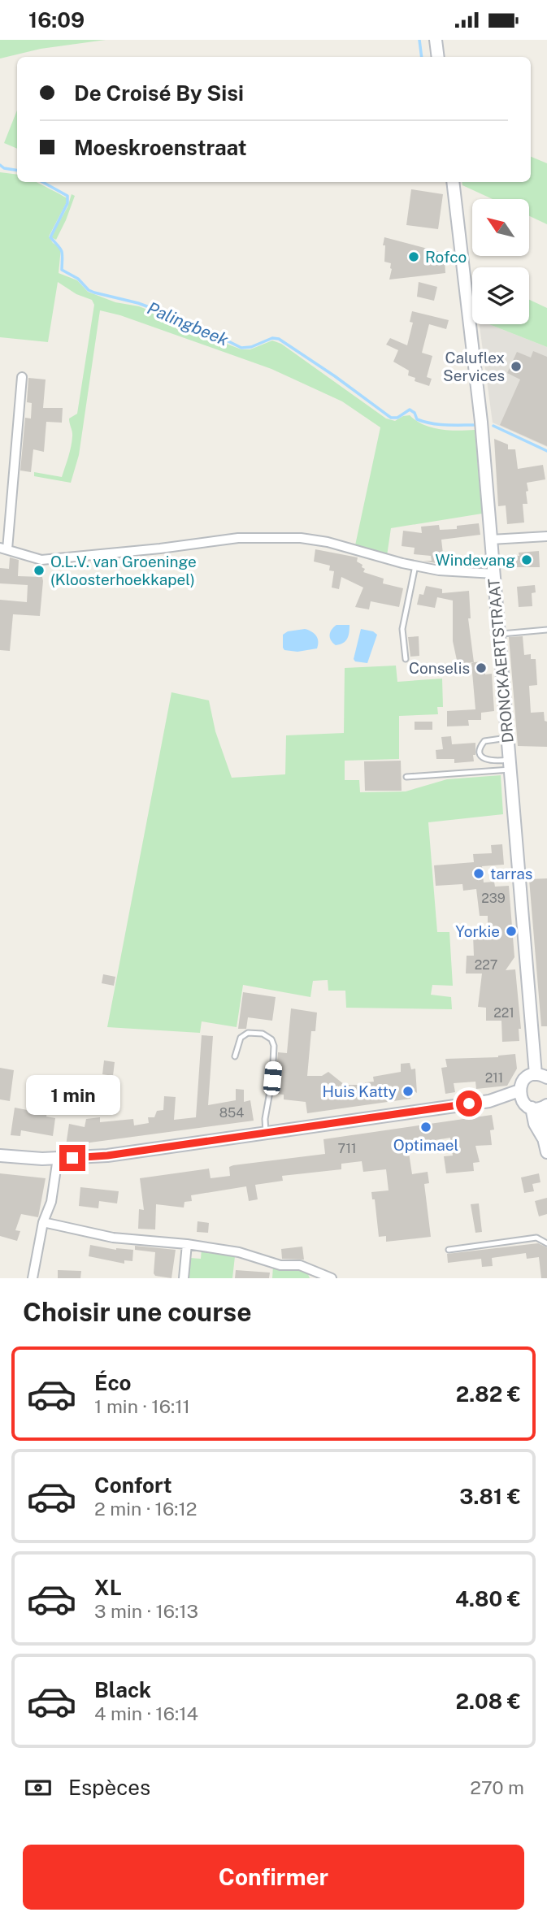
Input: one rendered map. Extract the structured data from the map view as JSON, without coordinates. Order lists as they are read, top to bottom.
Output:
{
  "streets": {
    "main road": ["DRONCKAERTSTRAAT"]
  },
  "water": ["Palingbeek"],
  "places": [
    "Rofco",
    "Caluflex Services",
    "Windevang",
    "O.L.V. van Groeninge (Kloosterhoekkapel)",
    "Conselis",
    "tarras",
    "Yorkie",
    "Huis Katty",
    "Optimael"
  ],
  "house_numbers": [
    "239",
    "227",
    "221",
    "211",
    "854",
    "711"
  ],
  "north": "top left",
  "page": {
    "status": "16:09",
    "banner": ["De Croisé By Sisi", "Moeskroenstraat"],
    "bubble": "1 min",
    "heading": "Choisir une course",
    "list": [
      {
        "name": "Éco",
        "note": "1 min · 16:11",
        "value": "2.82 €"
      },
      {
        "name": "Confort",
        "note": "2 min · 16:12",
        "value": "3.81 €"
      },
      {
        "name": "XL",
        "note": "3 min · 16:13",
        "value": "4.80 €"
      },
      {
        "name": "Black",
        "note": "4 min · 16:14",
        "value": "2.08 €"
      }
    ],
    "pay": ["Espèces", "270 m"],
    "buttons": "Confirmer"
  }
}
